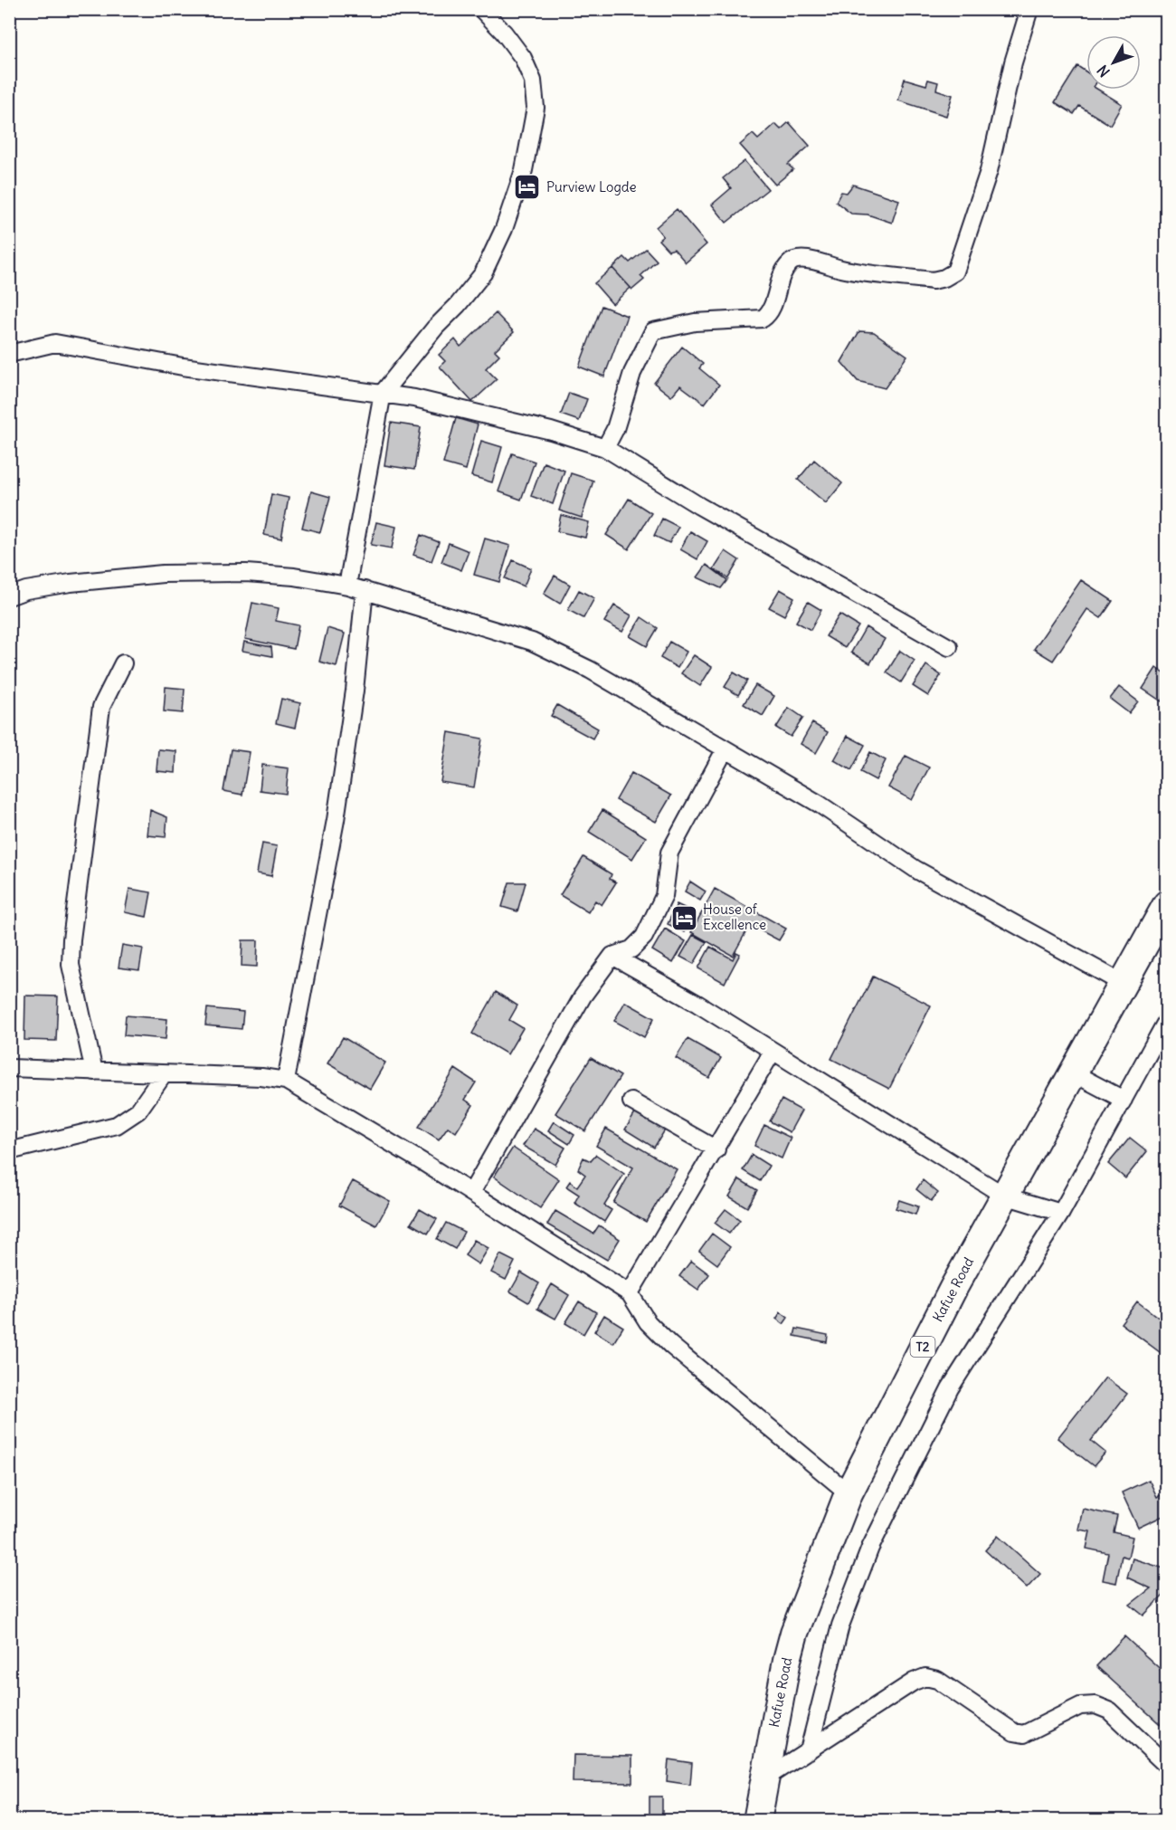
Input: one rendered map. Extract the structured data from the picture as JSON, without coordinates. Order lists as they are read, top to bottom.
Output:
{
  "streets": {
    "highway": ["Kafue Road", "T2"]
  },
  "places": {
    "hotel": ["Purview Logde", "House of Excellence"]
  },
  "north": "bottom left"
}
